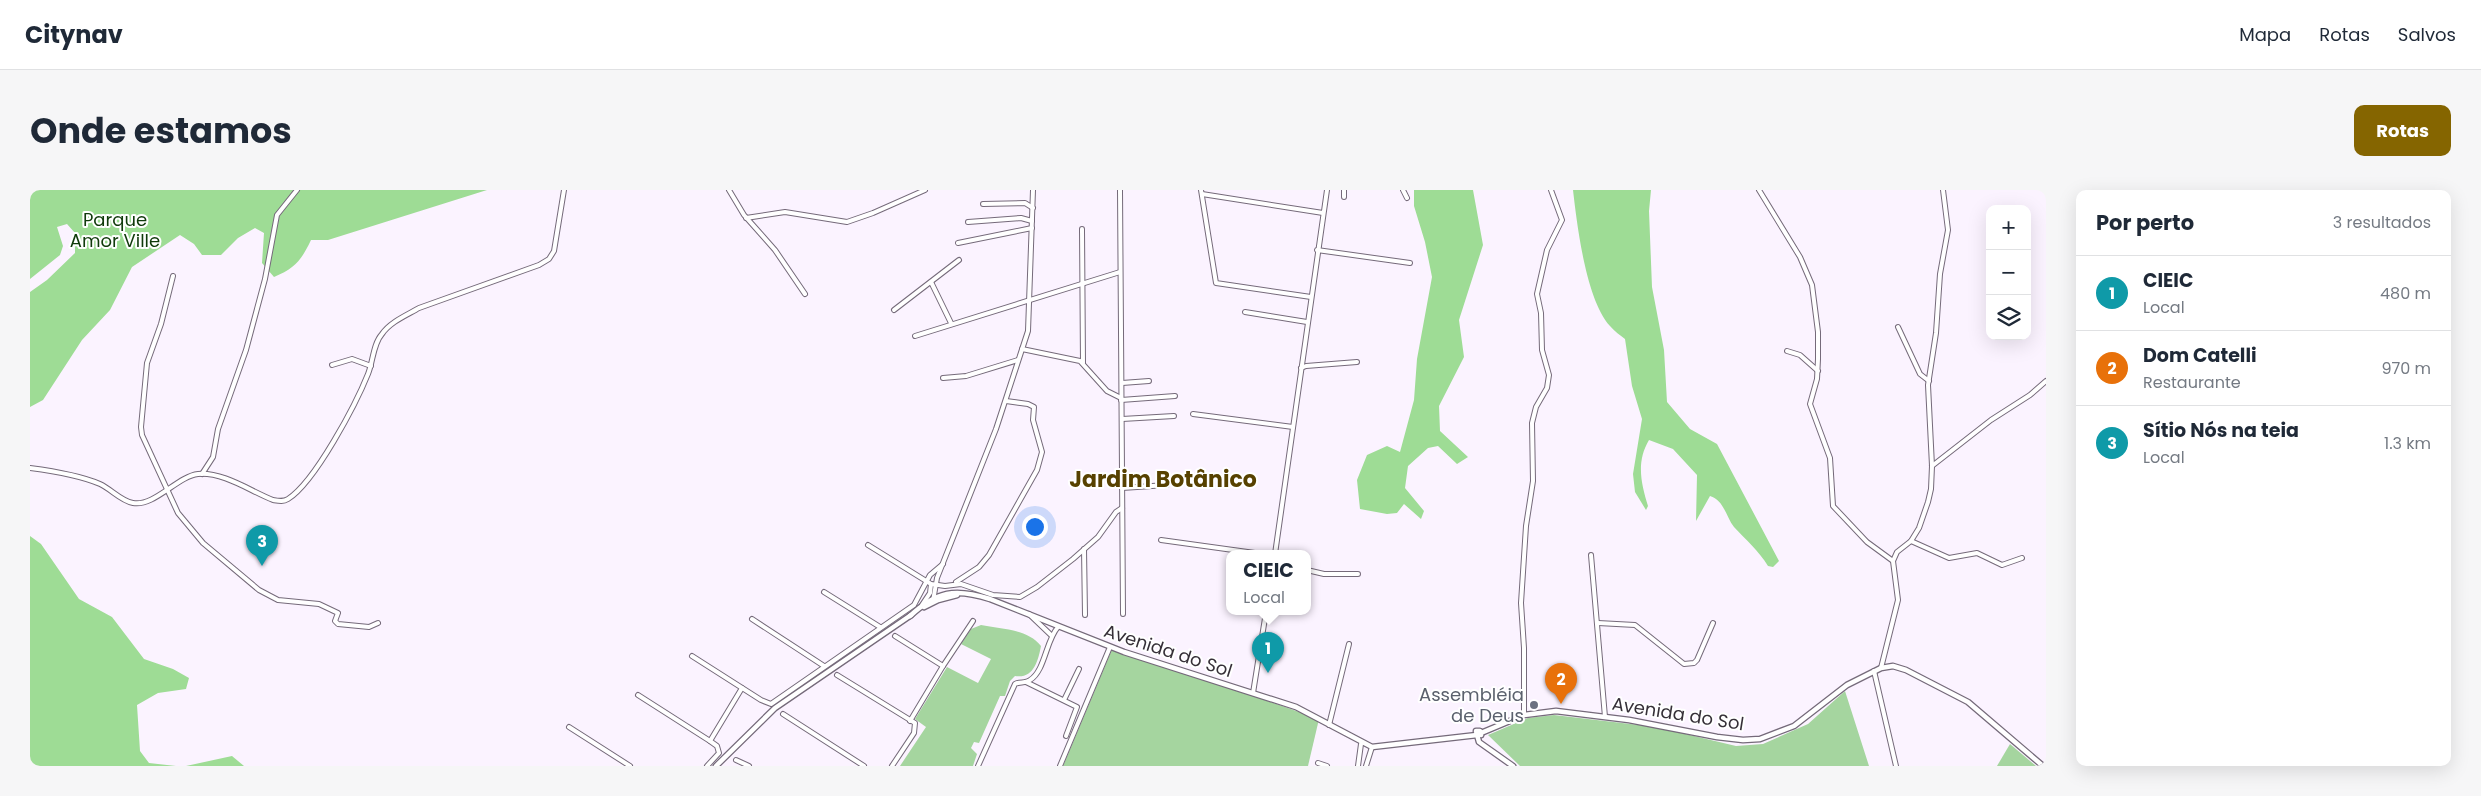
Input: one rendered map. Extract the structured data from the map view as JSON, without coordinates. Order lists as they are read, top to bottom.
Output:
{
  "streets": {
    "street": ["Avenida do Sol"]
  },
  "districts": ["Jardim Botânico"],
  "parks": ["Parque Amor Ville"],
  "places": ["Assembléia de Deus"],
  "page": {
    "header": "Citynav",
    "nav": ["Mapa", "Rotas", "Salvos"],
    "title": "Onde estamos",
    "buttons": "Rotas",
    "heading": ["Por perto", "3 resultados"],
    "map_buttons": ["+", "−"],
    "list": [
      {
        "mark": "1",
        "name": "CIEIC",
        "note": "Local",
        "value": "480 m"
      },
      {
        "mark": "2",
        "name": "Dom Catelli",
        "note": "Restaurante",
        "value": "970 m"
      },
      {
        "mark": "3",
        "name": "Sítio Nós na teia",
        "note": "Local",
        "value": "1.3 km"
      }
    ],
    "pins": ["3", "1", "2"],
    "popup": ["CIEIC", "Local"]
  }
}
